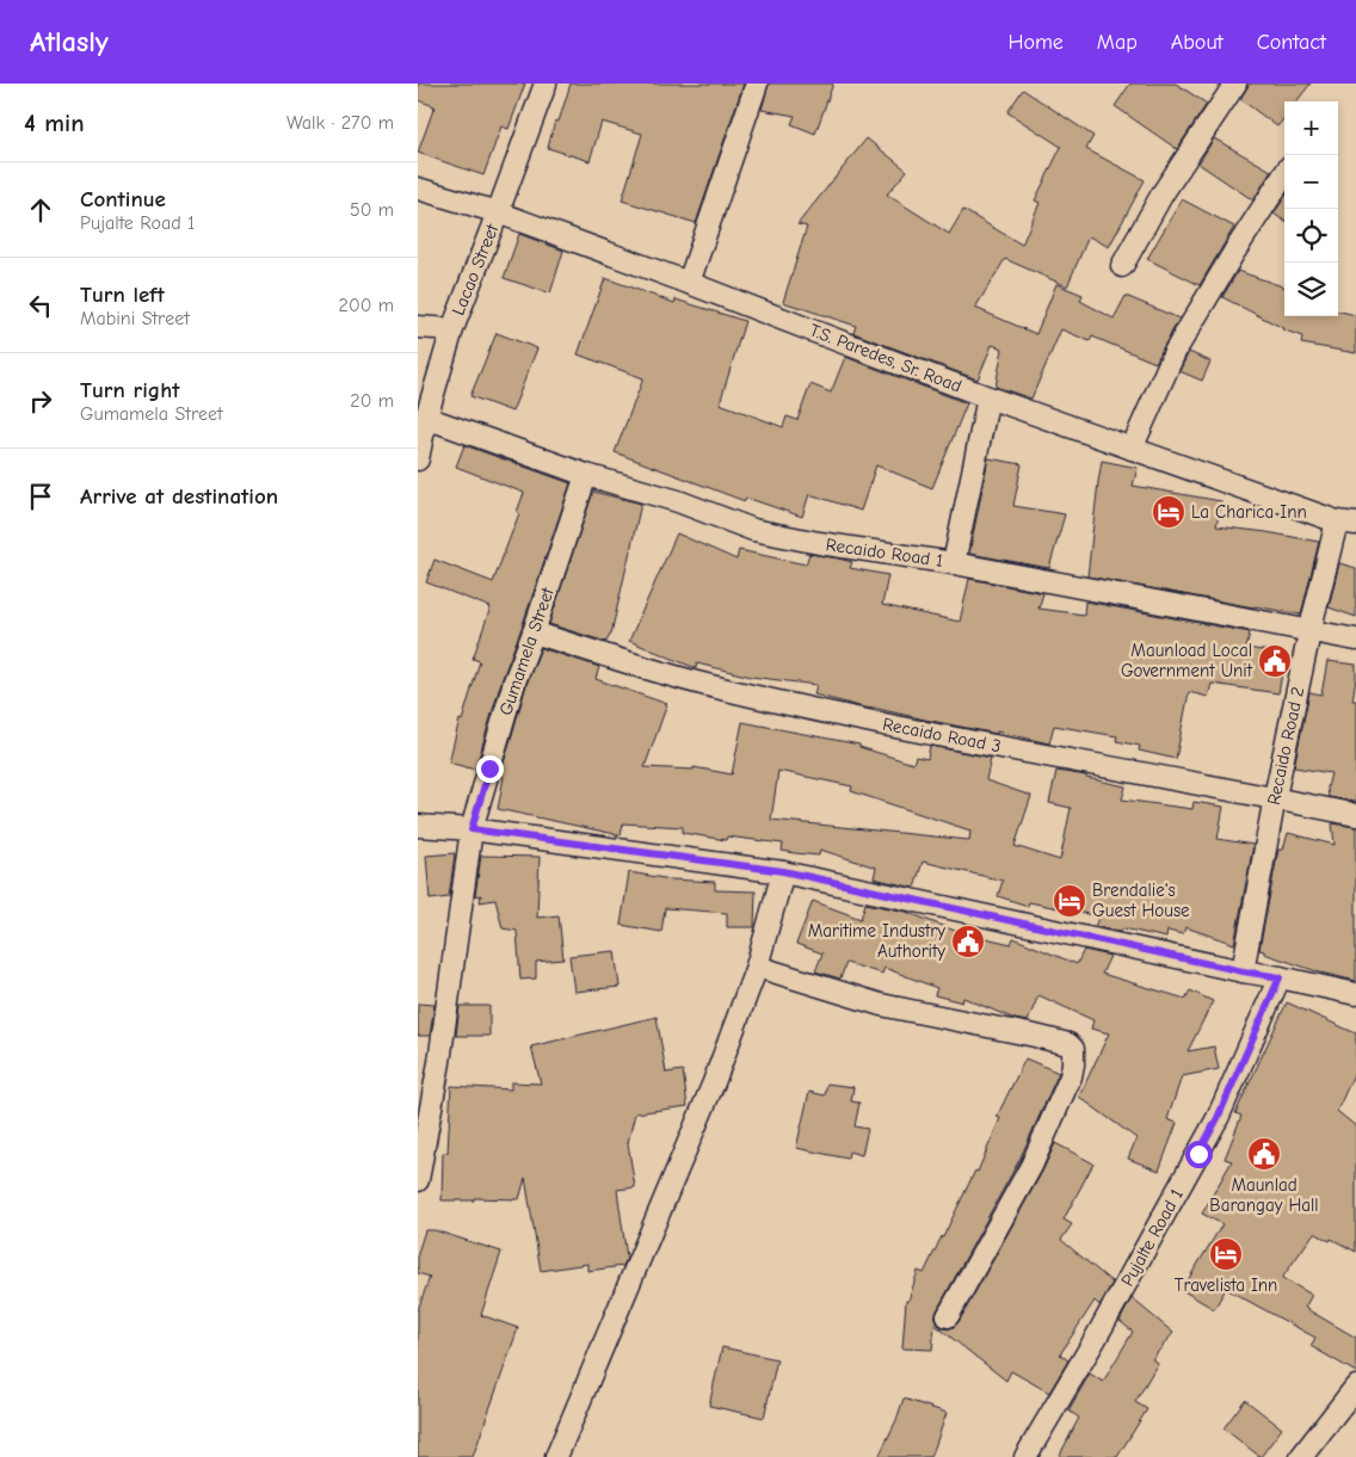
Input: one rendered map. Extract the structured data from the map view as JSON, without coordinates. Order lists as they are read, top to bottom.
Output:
{
  "streets": {
    "street": [
      "Lacao Street",
      "T.S. Paredes, Sr. Road",
      "Recaido Road 1",
      "Gumamela Street",
      "Recaido Road 3",
      "Recaido Road 2",
      "Pujalte Road 1"
    ]
  },
  "crossings": [
    ["Lacao Street", "T.S. Paredes, Sr. Road"],
    ["Lacao Street", "Recaido Road 1"],
    ["T.S. Paredes, Sr. Road", "Recaido Road 2"],
    ["Recaido Road 1", "Gumamela Street"],
    ["Recaido Road 1", "Recaido Road 2"],
    ["Gumamela Street", "Recaido Road 3"],
    ["Recaido Road 3", "Recaido Road 2"]
  ],
  "places": {
    "hotel": ["La Charica Inn", "Brendalie's Guest House", "Travelista Inn"],
    "public building": ["Maunload Local Government Unit", "Maritime Industry Authority", "Maunlad Barangay Hall"]
  },
  "page": {
    "header": "Atlasly",
    "nav": [
      "Home",
      "Map",
      "About",
      "Contact"
    ],
    "heading": ["4 min", "Walk · 270 m"],
    "map_buttons": ["+", "−"],
    "list": [
      ["Continue", "Pujalte Road 1", "50 m"],
      ["Turn left", "Mabini Street", "200 m"],
      ["Turn right", "Gumamela Street", "20 m"],
      "Arrive at destination"
    ]
  }
}
